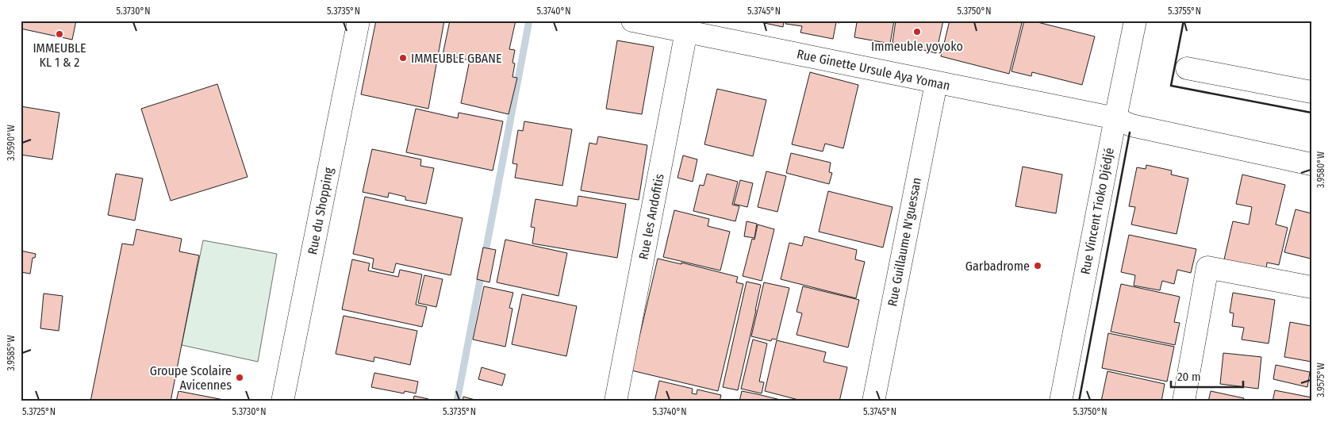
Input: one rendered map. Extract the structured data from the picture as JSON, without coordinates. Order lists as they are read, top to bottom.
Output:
{
  "streets": {
    "street": [
      "Rue Ginette Ursule Aya Yoman",
      "Rue du Shopping",
      "Rue Vincent Tioko Djédjé",
      "Rue les Andofitis",
      "Rue Guillaume N'guessan"
    ]
  },
  "crossings": [
    ["Rue Ginette Ursule Aya Yoman", "Rue Vincent Tioko Djédjé"],
    ["Rue Ginette Ursule Aya Yoman", "Rue les Andofitis"],
    ["Rue Ginette Ursule Aya Yoman", "Rue Guillaume N'guessan"]
  ],
  "places": [
    "Immeuble yoyoko",
    "IMMEUBLE KL 1 & 2",
    "IMMEUBLE GBANE",
    "Garbadrome",
    "Groupe Scolaire Avicennes"
  ],
  "scale_bar": "20 m",
  "coordinates": [
    "5.3730°N",
    "5.3735°N",
    "5.3740°N",
    "5.3745°N",
    "5.3750°N",
    "5.3755°N",
    "3.9590°W",
    "3.9580°W",
    "3.9585°W",
    "3.9575°W",
    "5.3725°N"
  ]
}
